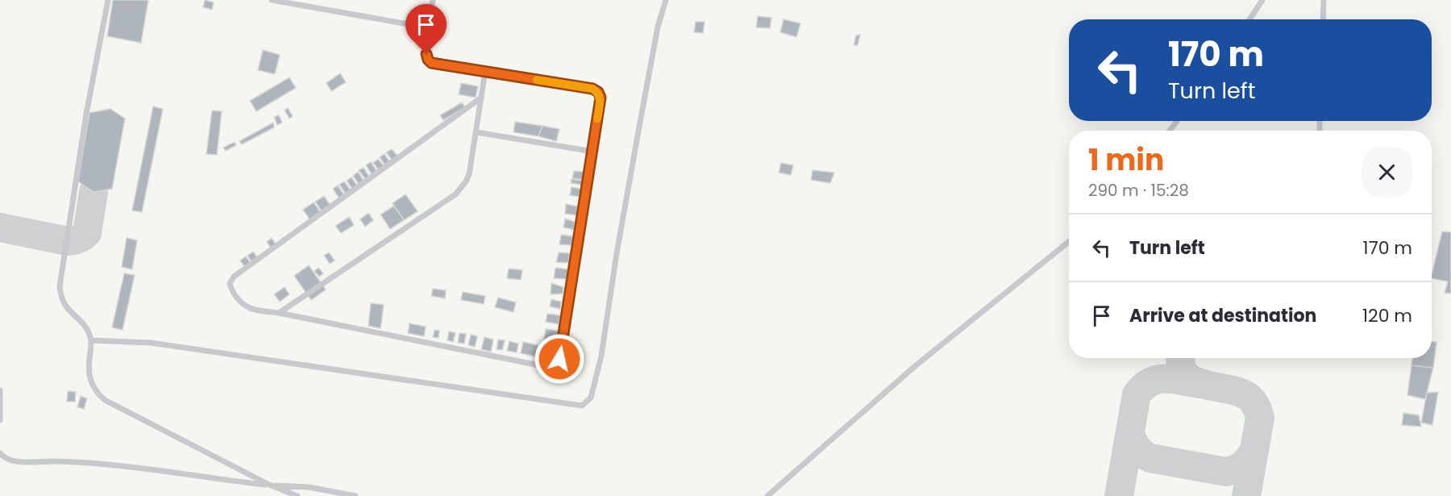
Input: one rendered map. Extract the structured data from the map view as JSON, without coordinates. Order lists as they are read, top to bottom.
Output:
{
  "page": {
    "turn": ["170 m", "Turn left"],
    "heading": ["1 min", "290 m · 15:28"],
    "list": [
      {
        "name": "Turn left",
        "value": "170 m"
      },
      {
        "name": "Arrive at destination",
        "value": "120 m"
      }
    ]
  }
}
